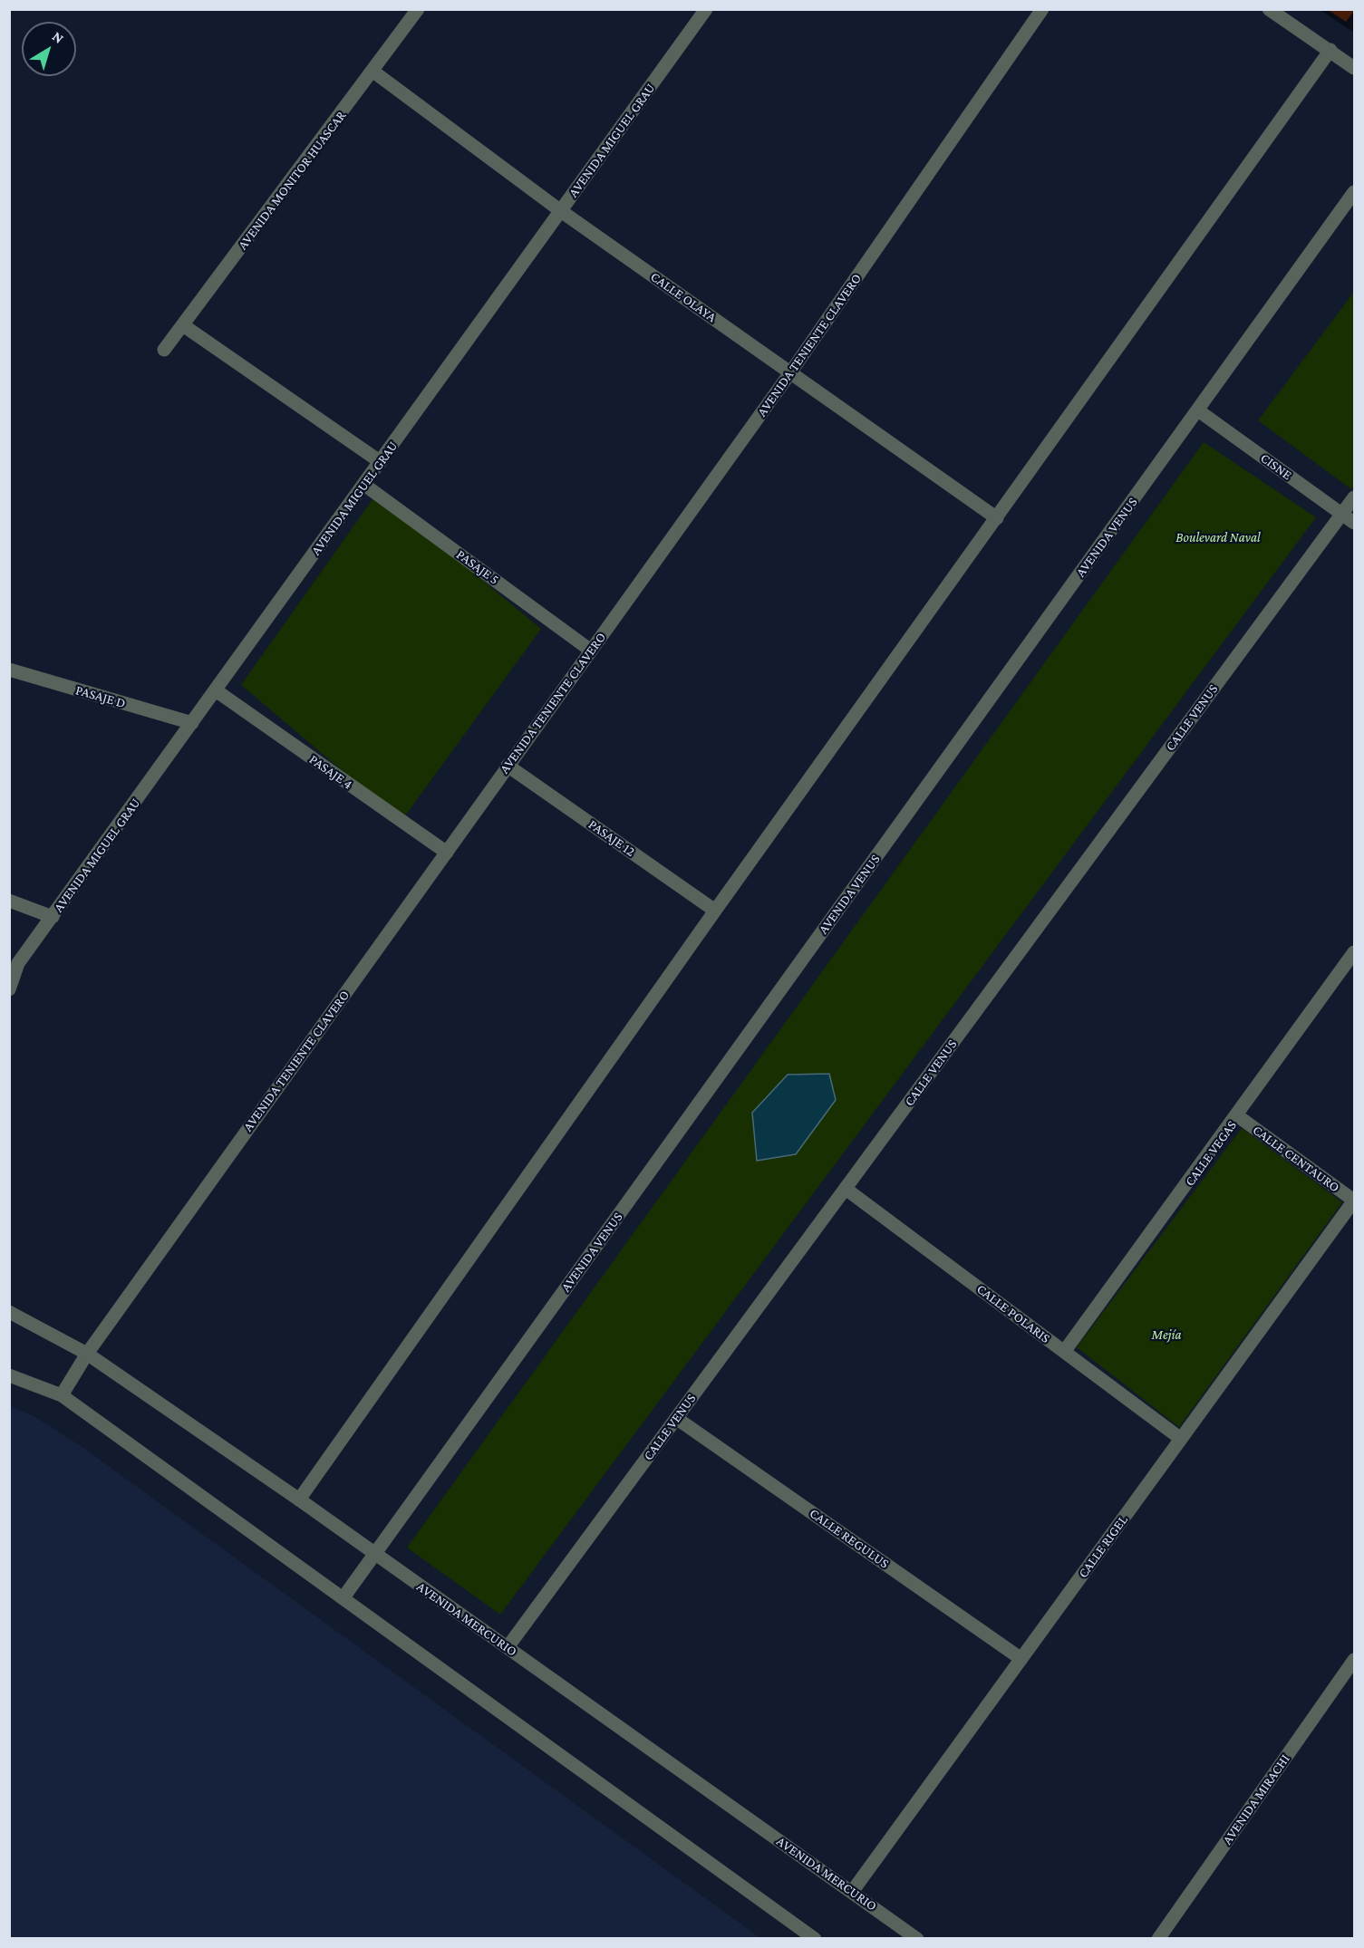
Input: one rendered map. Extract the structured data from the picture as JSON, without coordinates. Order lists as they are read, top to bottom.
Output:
{
  "streets": {
    "street": [
      "AVENIDA MIGUEL GRAU",
      "AVENIDA MONITOR HUASCAR",
      "CALLE OLAYA",
      "AVENIDA TENIENTE CLAVERO",
      "CISNE",
      "AVENIDA VENUS",
      "PASAJE 5",
      "PASAJE D",
      "CALLE VENUS",
      "PASAJE 4",
      "PASAJE 12",
      "CALLE VEGAS",
      "CALLE CENTAURO",
      "CALLE POLARIS",
      "CALLE REGULUS",
      "CALLE RIGEL",
      "AVENIDA MERCURIO",
      "AVENIDA MIRACHI"
    ]
  },
  "crossings": [
    ["AVENIDA MIGUEL GRAU", "CALLE OLAYA"],
    ["AVENIDA MIGUEL GRAU", "PASAJE 5"],
    ["AVENIDA MIGUEL GRAU", "PASAJE D"],
    ["AVENIDA MIGUEL GRAU", "PASAJE 4"],
    ["AVENIDA MONITOR HUASCAR", "CALLE OLAYA"],
    ["CALLE OLAYA", "AVENIDA TENIENTE CLAVERO"],
    ["AVENIDA TENIENTE CLAVERO", "PASAJE 5"],
    ["AVENIDA TENIENTE CLAVERO", "PASAJE 4"],
    ["AVENIDA TENIENTE CLAVERO", "PASAJE 12"],
    ["AVENIDA TENIENTE CLAVERO", "AVENIDA MERCURIO"],
    ["CISNE", "AVENIDA VENUS"],
    ["CISNE", "CALLE VENUS"],
    ["AVENIDA VENUS", "AVENIDA MERCURIO"],
    ["CALLE VENUS", "CALLE POLARIS"],
    ["CALLE VENUS", "CALLE REGULUS"],
    ["CALLE VENUS", "AVENIDA MERCURIO"],
    ["CALLE VEGAS", "CALLE CENTAURO"],
    ["CALLE VEGAS", "CALLE POLARIS"],
    ["CALLE CENTAURO", "CALLE RIGEL"],
    ["CALLE POLARIS", "CALLE RIGEL"],
    ["CALLE REGULUS", "CALLE RIGEL"],
    ["CALLE RIGEL", "AVENIDA MERCURIO"]
  ],
  "parks": ["Boulevard Naval", "Mejía"],
  "north": "top right"
}
